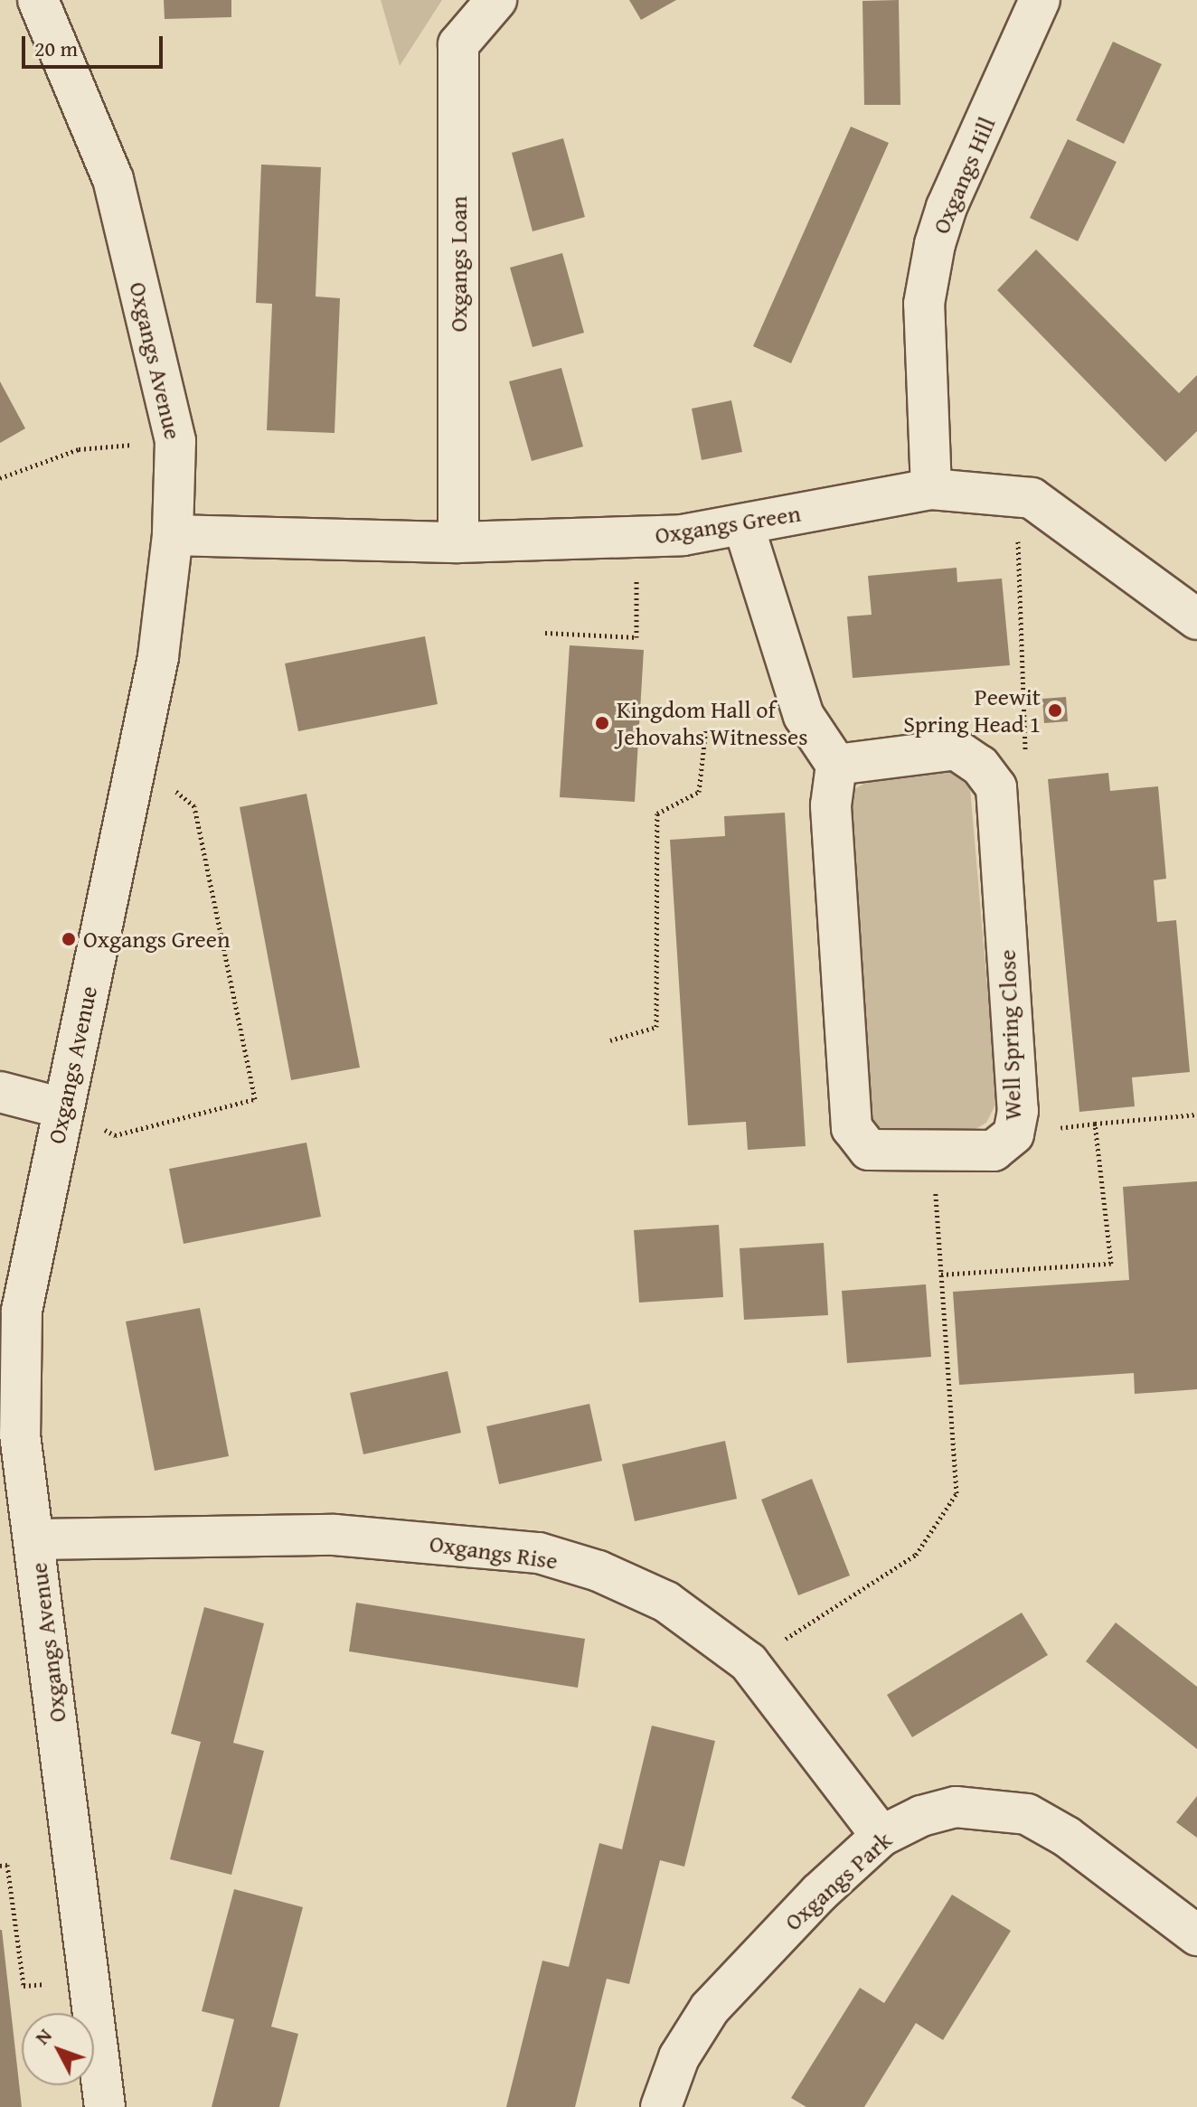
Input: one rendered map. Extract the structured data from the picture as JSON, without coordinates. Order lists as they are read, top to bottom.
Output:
{
  "streets": {
    "street": [
      "Oxgangs Hill",
      "Oxgangs Loan",
      "Oxgangs Avenue",
      "Oxgangs Green",
      "Well Spring Close",
      "Oxgangs Rise",
      "Oxgangs Park"
    ]
  },
  "crossings": [
    ["Oxgangs Hill", "Oxgangs Green"],
    ["Oxgangs Loan", "Oxgangs Green"],
    ["Oxgangs Avenue", "Oxgangs Green"],
    ["Oxgangs Avenue", "Oxgangs Rise"],
    ["Oxgangs Rise", "Oxgangs Park"]
  ],
  "places": ["Peewit Spring Head 1", "Kingdom Hall of Jehovahs Witnesses", "Oxgangs Green"],
  "scale_bar": "20 m",
  "north": "top left"
}
